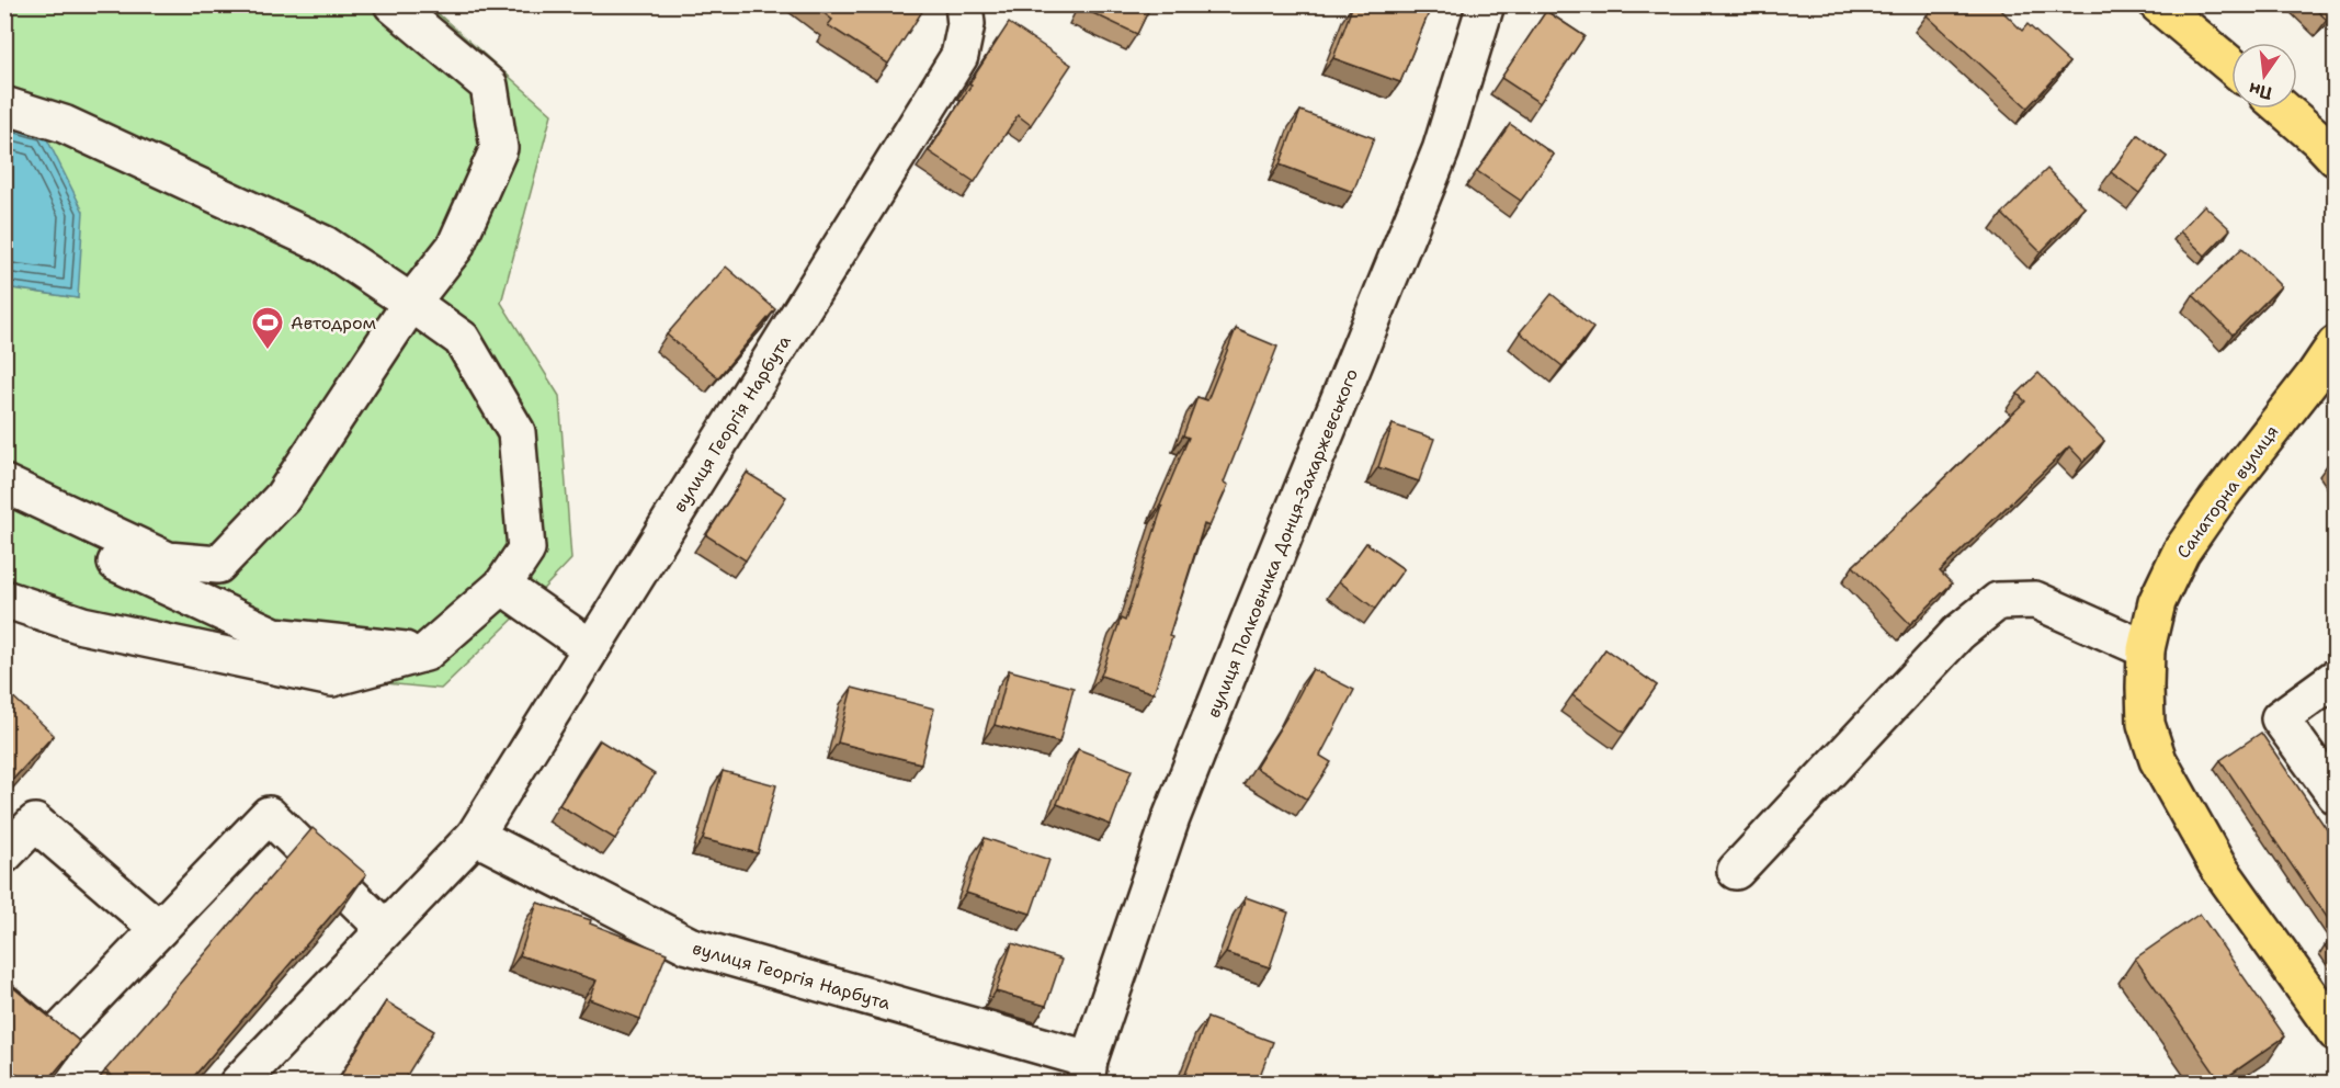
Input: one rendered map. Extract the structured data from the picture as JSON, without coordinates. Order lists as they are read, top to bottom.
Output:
{
  "streets": {
    "main road": ["Санаторна вулиця"],
    "street": ["вулиця Георгія Нарбута", "вулиця Полковника Донця-Захаржевського"]
  },
  "crossings": [
    ["вулиця Георгія Нарбута", "вулиця Полковника Донця-Захаржевського"]
  ],
  "places": {
    "sports": ["Автодром"]
  },
  "north": "bottom"
}
